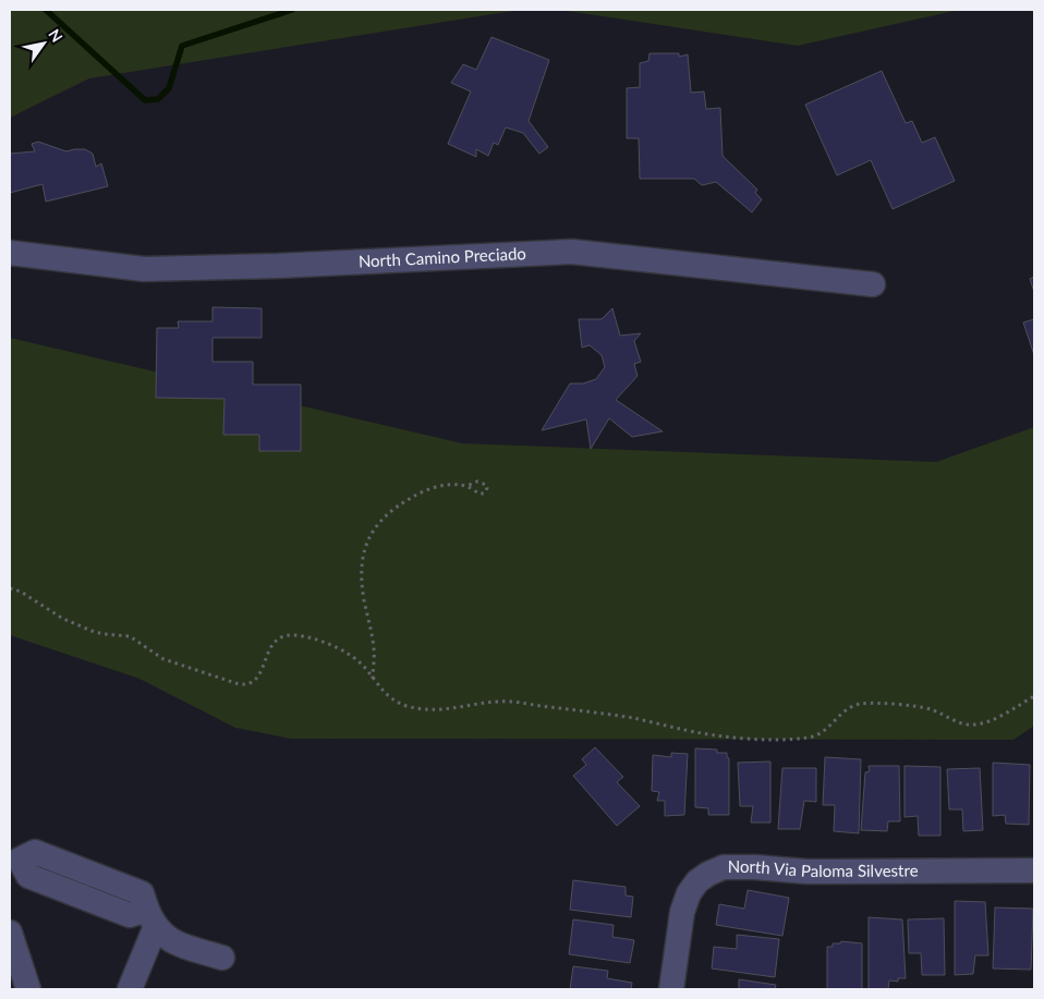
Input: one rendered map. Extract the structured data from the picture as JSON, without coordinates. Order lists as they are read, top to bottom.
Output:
{
  "streets": {
    "street": ["North Camino Preciado", "North Via Paloma Silvestre"]
  },
  "north": "top right"
}
